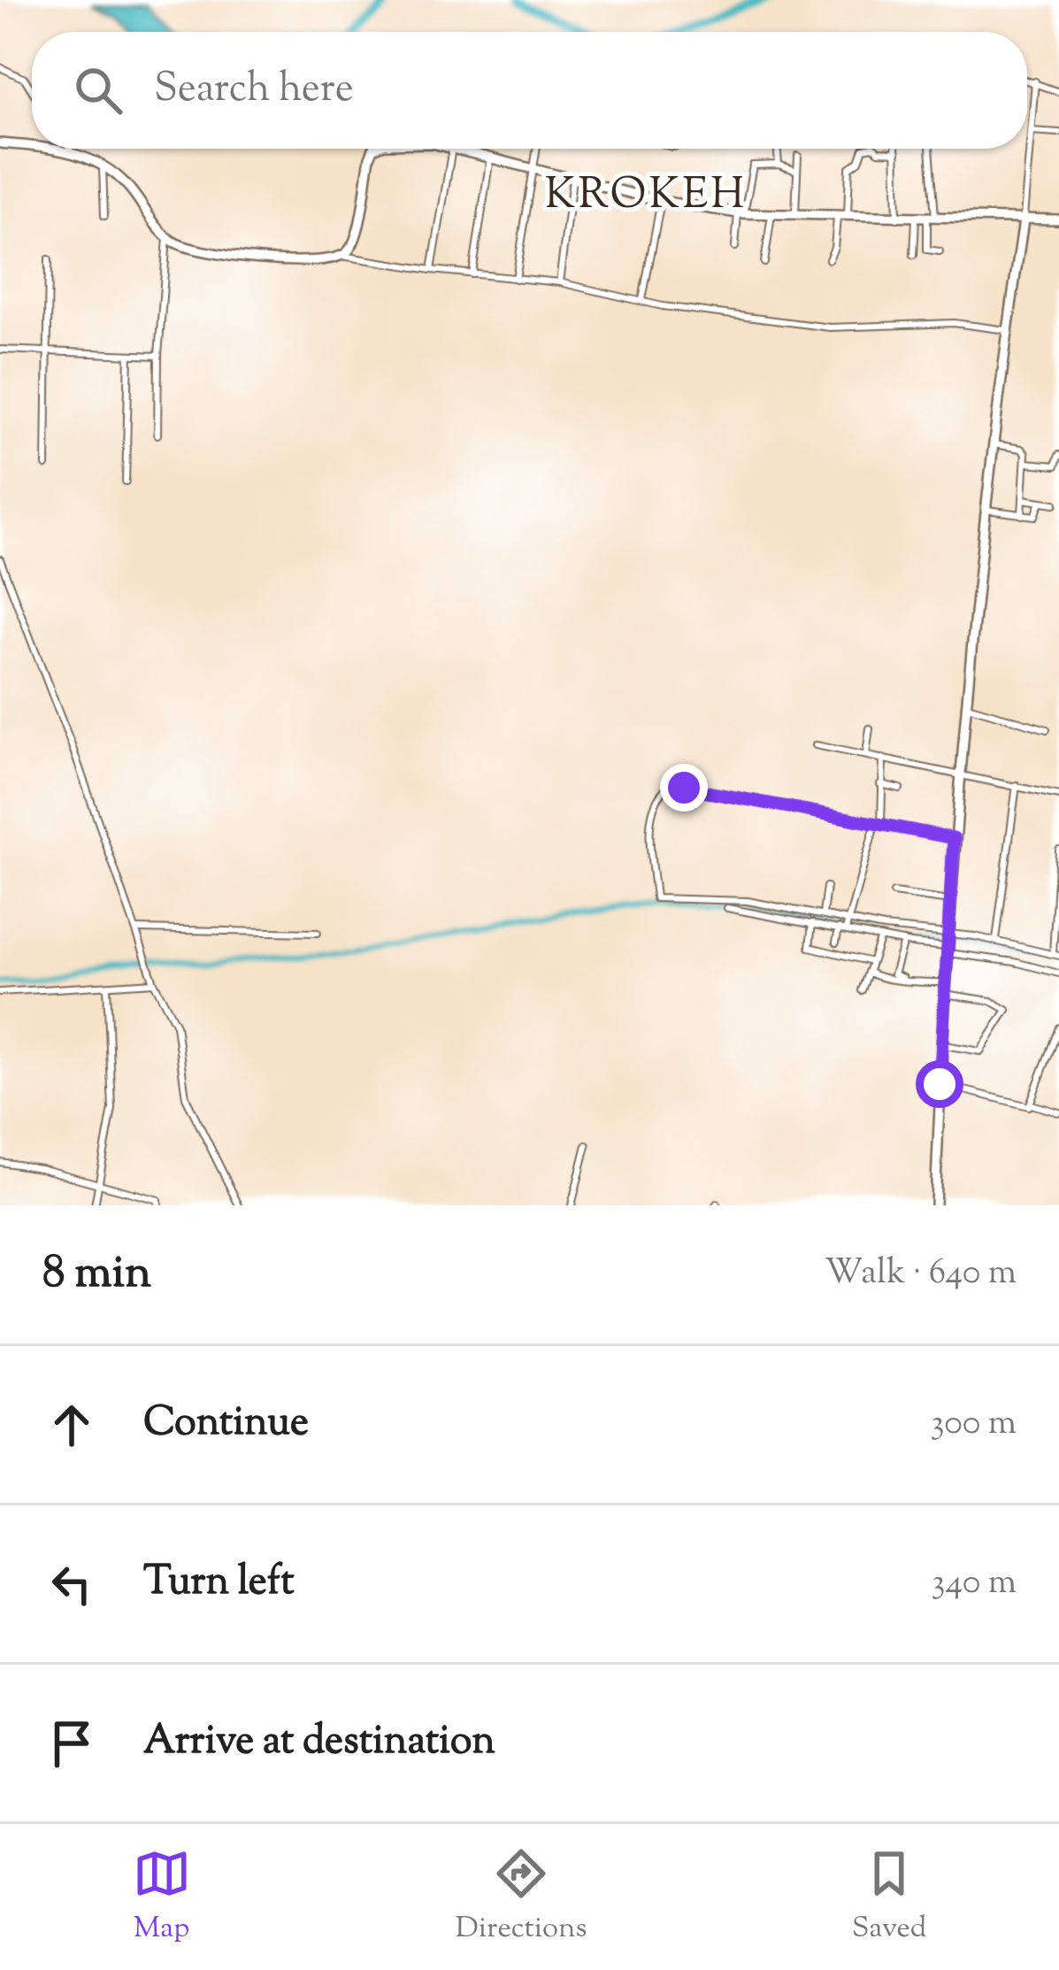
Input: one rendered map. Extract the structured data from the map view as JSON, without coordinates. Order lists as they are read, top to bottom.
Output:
{
  "districts": ["KROKEH"],
  "page": {
    "search": "Search here",
    "heading": ["8 min", "Walk · 640 m"],
    "list": [
      ["Continue", "300 m"],
      ["Turn left", "340 m"],
      "Arrive at destination"
    ],
    "nav": ["Map", "Directions", "Saved"]
  }
}
